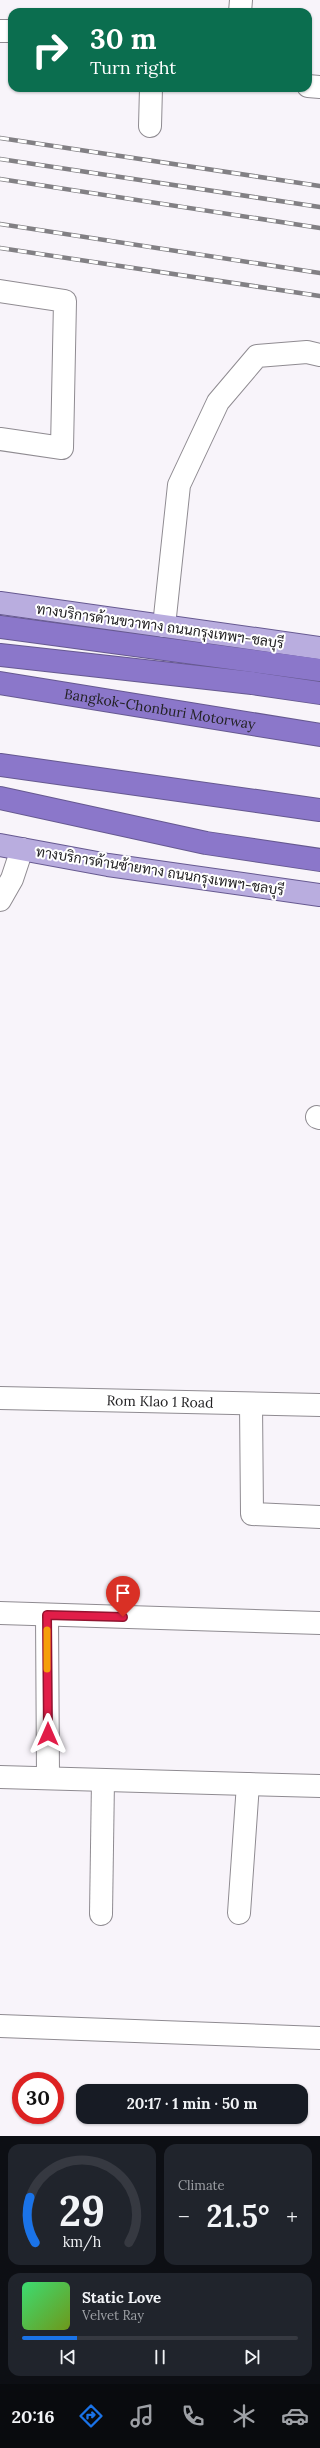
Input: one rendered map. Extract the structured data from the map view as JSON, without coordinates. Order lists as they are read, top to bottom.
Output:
{
  "streets": {
    "highway": ["Bangkok-Chonburi Motorway"],
    "main road": ["ทางบริการด้านขวาทาง ถนนกรุงเทพฯ-ชลบุรี", "ทางบริการด้านซ้ายทาง ถนนกรุงเทพฯ-ชลบุรี"],
    "street": ["Rom Klao 1 Road"]
  },
  "page": {
    "turn": ["30 m", "Turn right"],
    "limit": "30",
    "trip": "20:17 · 1 min · 50 m",
    "tile": "Climate",
    "heat": ["−", "21.5°", "+"],
    "song": ["Static Love", "Velvet Ray"],
    "tabs": "20:16",
    "gauge": ["29", "km/h"]
  }
}
